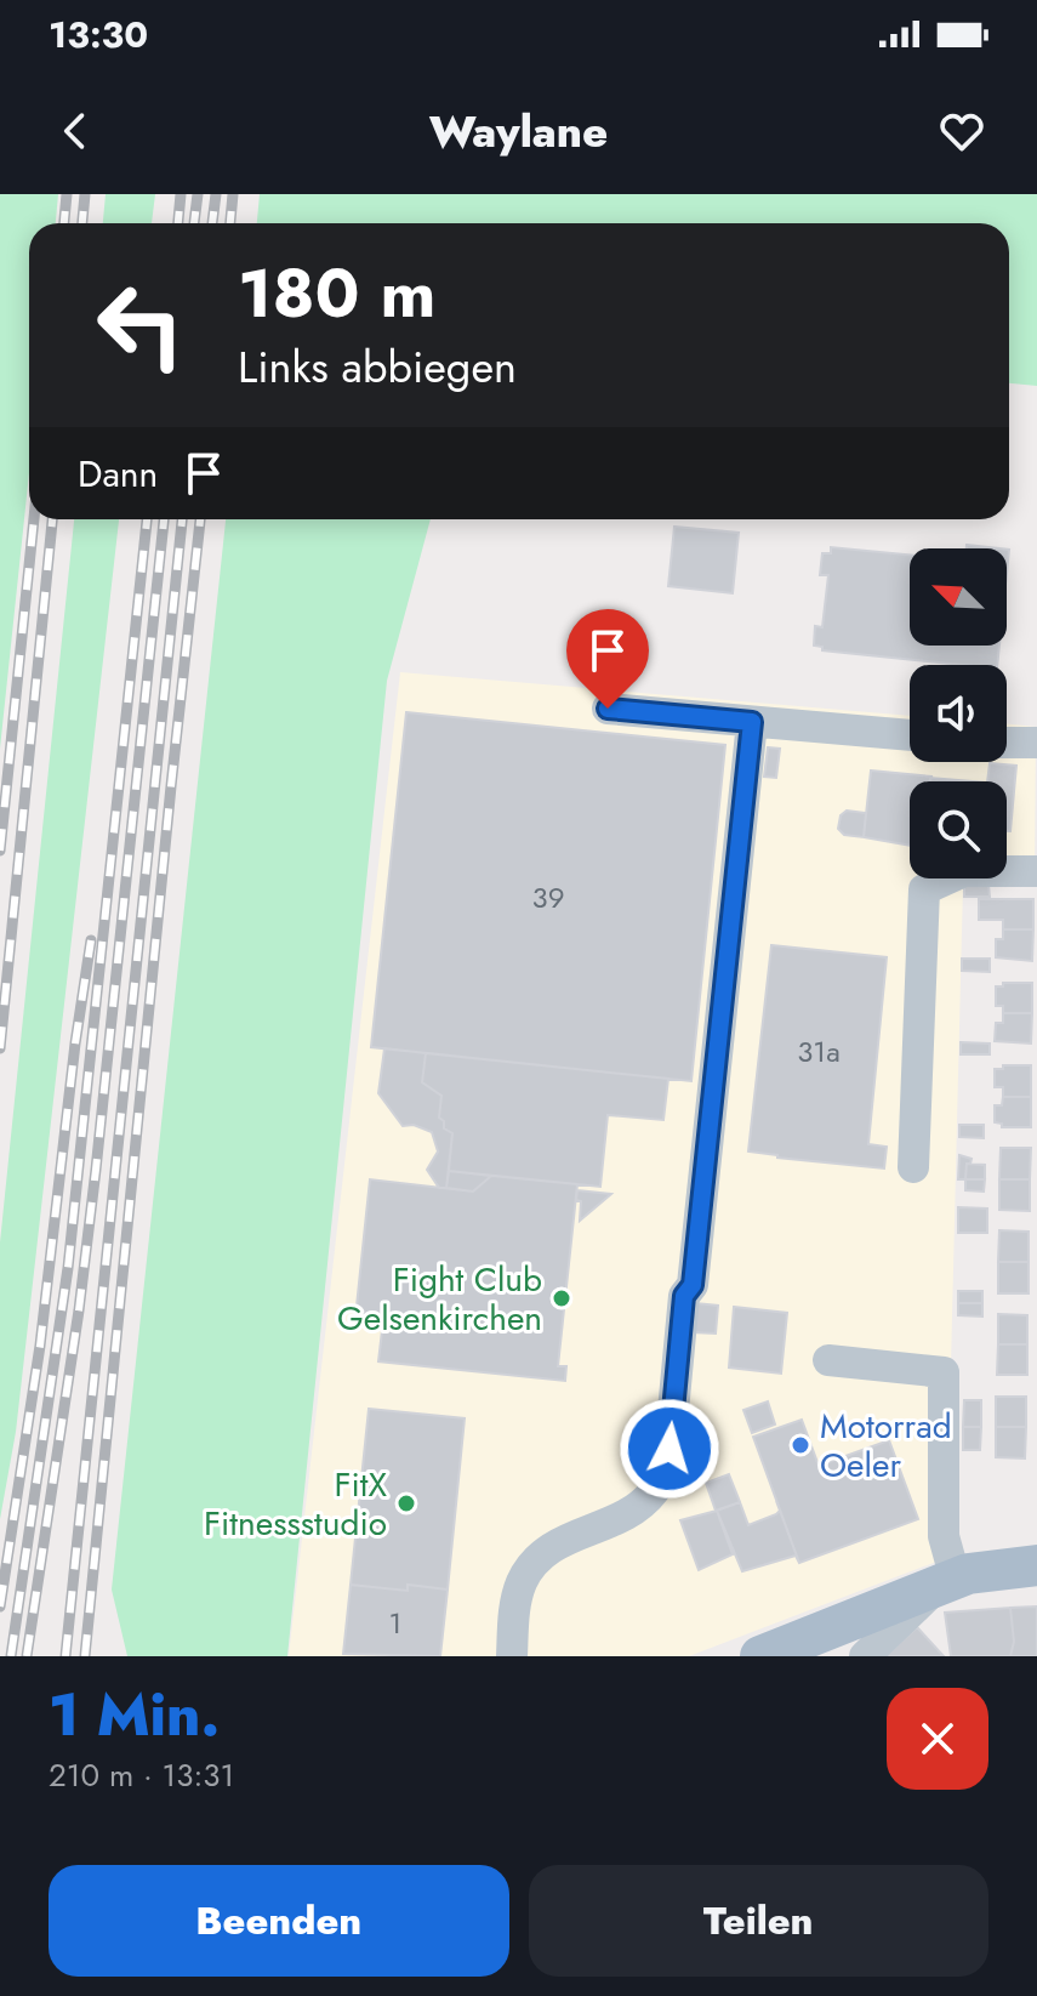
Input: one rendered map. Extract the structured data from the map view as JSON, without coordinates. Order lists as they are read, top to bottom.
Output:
{
  "places": ["Fight Club Gelsenkirchen", "Motorrad Oeler", "FitX Fitnessstudio"],
  "house_numbers": ["39", "31a", "1"],
  "north": "top left",
  "page": {
    "status": "13:30",
    "header": "Waylane",
    "turn": ["180 m", "Links abbiegen"],
    "then": "Dann",
    "heading": ["1 Min.", "210 m · 13:31"],
    "buttons": ["Beenden", "Teilen"]
  }
}
